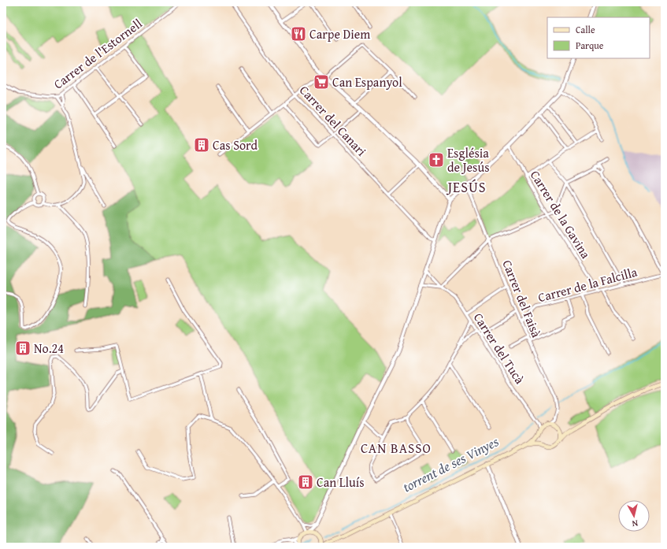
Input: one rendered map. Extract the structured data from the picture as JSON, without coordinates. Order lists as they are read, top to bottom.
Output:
{
  "streets": {
    "street": [
      "Carrer de l'Estornell",
      "Carrer del Canari",
      "Carrer de la Gavina",
      "Carrer de la Falcilla",
      "Carrer del Faisà",
      "Carrer del Tucà"
    ]
  },
  "crossings": [
    ["Carrer de la Gavina", "Carrer de la Falcilla"],
    ["Carrer de la Falcilla", "Carrer del Faisà"]
  ],
  "districts": ["JESÚS", "CAN BASSO"],
  "water": ["torrent de ses Vinyes"],
  "places": {
    "restaurant": ["Carpe Diem"],
    "supermarket": ["Can Espanyol"],
    "building": ["Cas Sord", "No.24", "Can Lluís"],
    "church": ["Església de Jesús"]
  },
  "legend": ["Calle", "Parque"],
  "north": "bottom"
}
